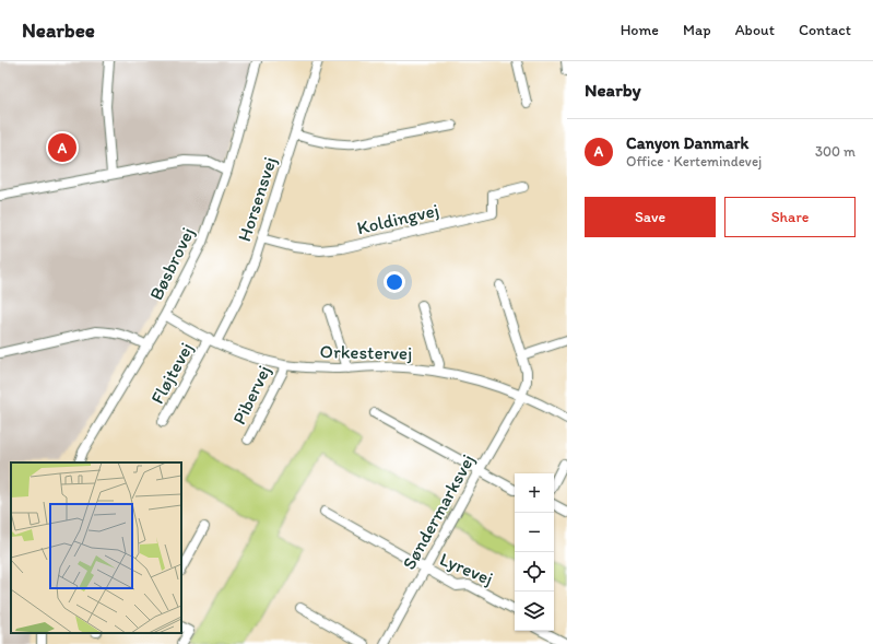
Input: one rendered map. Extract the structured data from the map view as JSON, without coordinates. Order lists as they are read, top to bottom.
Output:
{
  "streets": {
    "street": [
      "Horsensvej",
      "Koldingvej",
      "Bøsbrovej",
      "Orkestervej",
      "Fløjtevej",
      "Pibervej",
      "Søndermarksvej",
      "Lyrevej"
    ]
  },
  "crossings": [
    ["Horsensvej", "Koldingvej"],
    ["Horsensvej", "Orkestervej"],
    ["Horsensvej", "Fløjtevej"],
    ["Bøsbrovej", "Orkestervej"],
    ["Orkestervej", "Fløjtevej"],
    ["Orkestervej", "Pibervej"],
    ["Orkestervej", "Søndermarksvej"],
    ["Søndermarksvej", "Lyrevej"]
  ],
  "page": {
    "header": "Nearbee",
    "nav": [
      "Home",
      "Map",
      "About",
      "Contact"
    ],
    "heading": "Nearby",
    "list": [
      {
        "mark": "A",
        "name": "Canyon Danmark",
        "note": "Office · Kertemindevej",
        "value": "300 m"
      }
    ],
    "pins": "A",
    "buttons": ["Save", "Share"],
    "map_buttons": ["+", "−"]
  }
}
